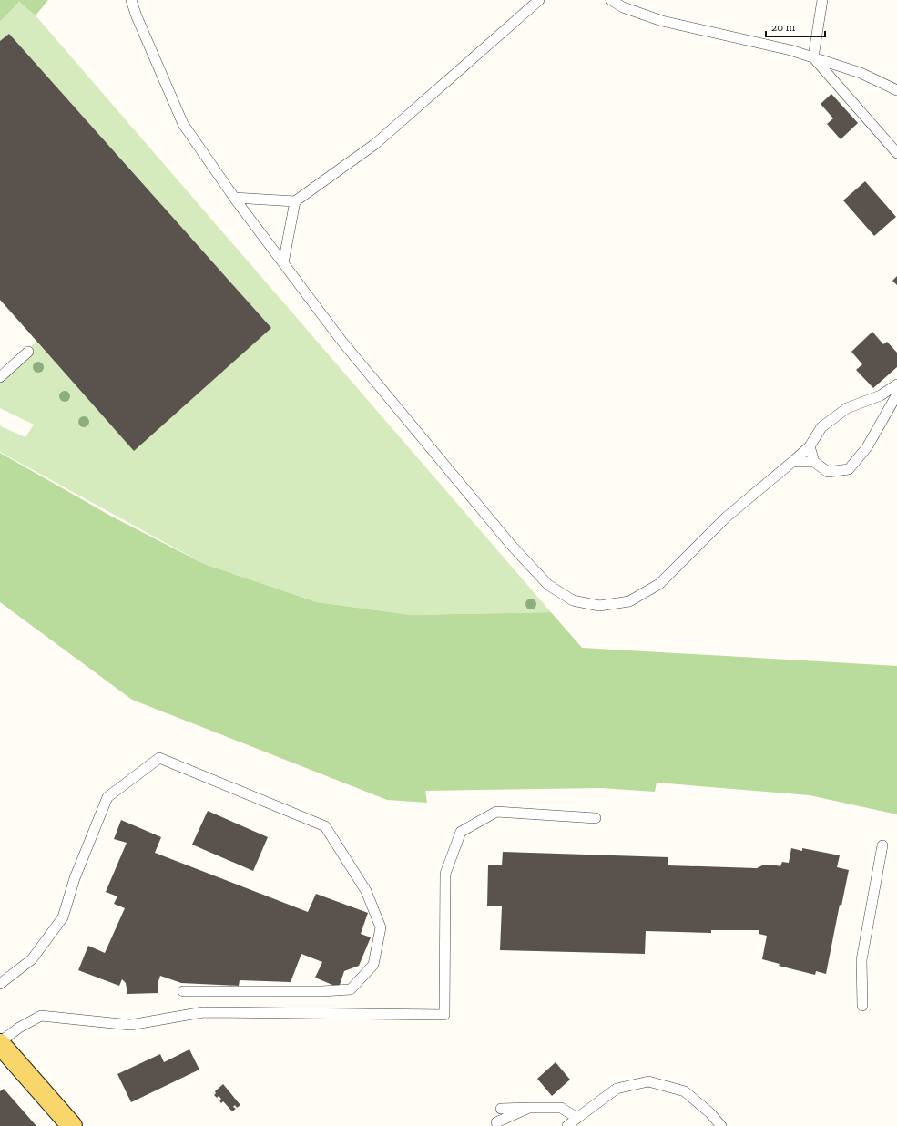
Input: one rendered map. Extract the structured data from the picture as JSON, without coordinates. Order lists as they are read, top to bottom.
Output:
{
  "scale_bar": "20 m"
}
